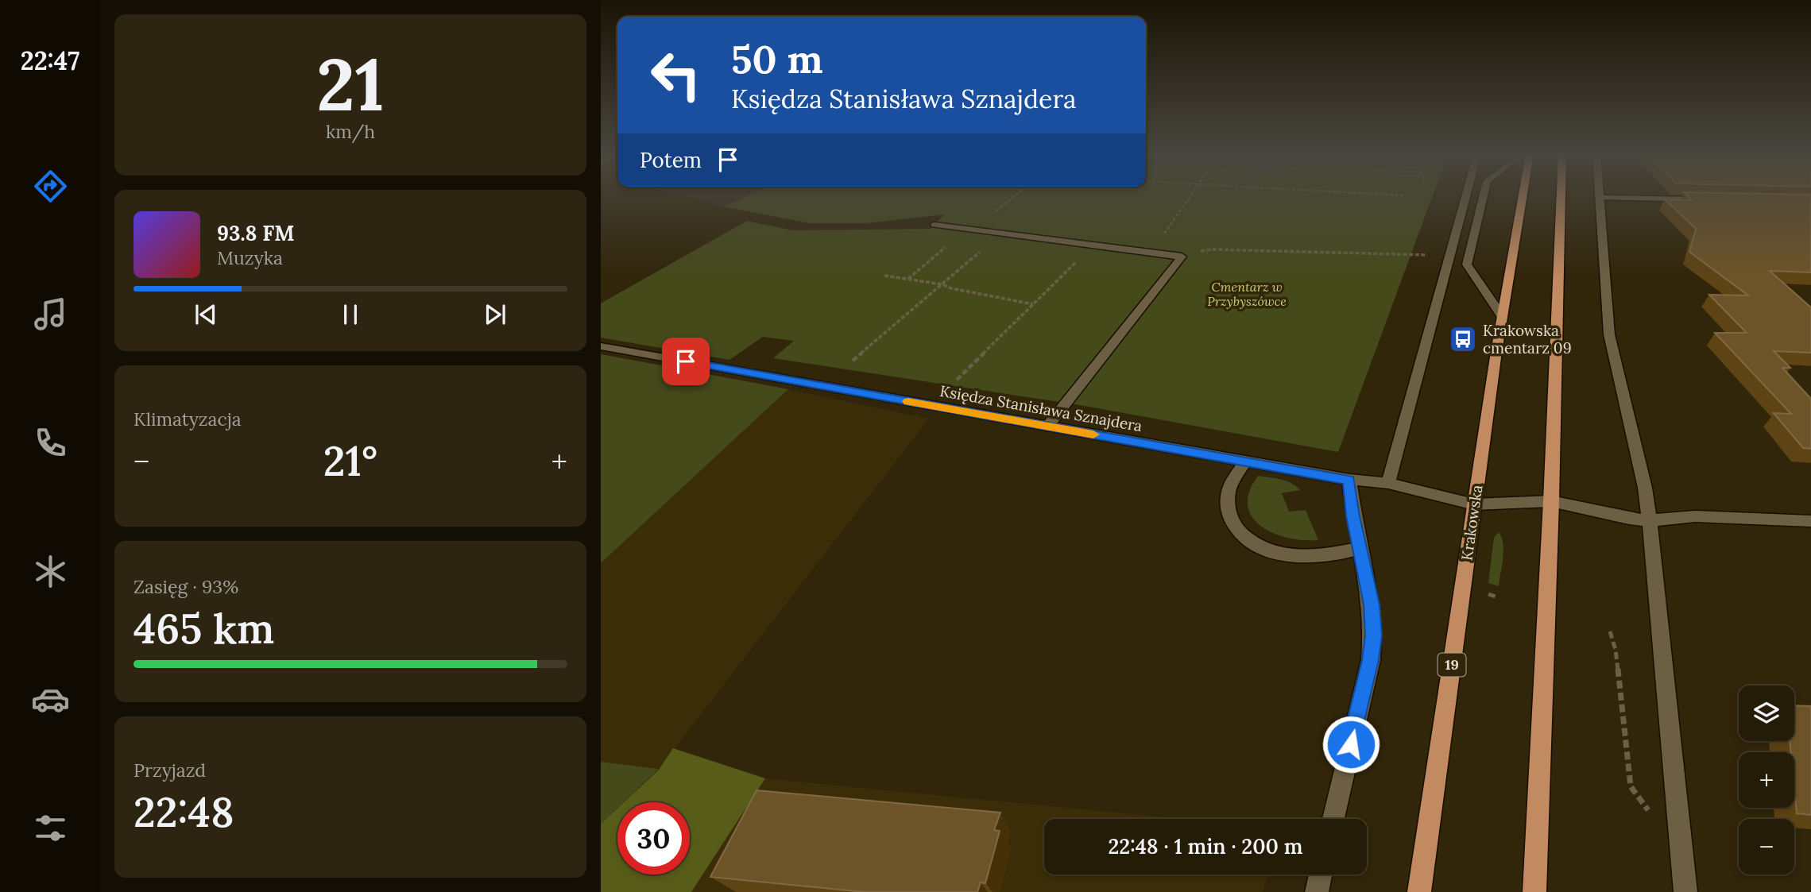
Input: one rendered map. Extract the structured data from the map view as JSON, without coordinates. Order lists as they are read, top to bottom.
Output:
{
  "streets": {
    "main road": ["Krakowska", "19"],
    "street": ["Księdza Stanisława Sznajdera"]
  },
  "crossings": [
    ["Księdza Stanisława Sznajdera", "Krakowska"]
  ],
  "parks": ["Cmentarz w Przybyszówce"],
  "places": {
    "bus stop": ["Krakowska cmentarz 09"]
  },
  "page": {
    "tabs": "22:47",
    "tile": [
      ["21", "km/h"],
      "Klimatyzacja",
      ["Zasięg · 93%", "465 km"],
      ["Przyjazd", "22:48"]
    ],
    "turn": ["50 m", "Księdza Stanisława Sznajdera"],
    "then": "Potem",
    "song": ["93.8 FM", "Muzyka"],
    "heat": ["−", "21°", "+"],
    "map_buttons": ["+", "−"],
    "limit": "30",
    "trip": "22:48 · 1 min · 200 m"
  }
}
